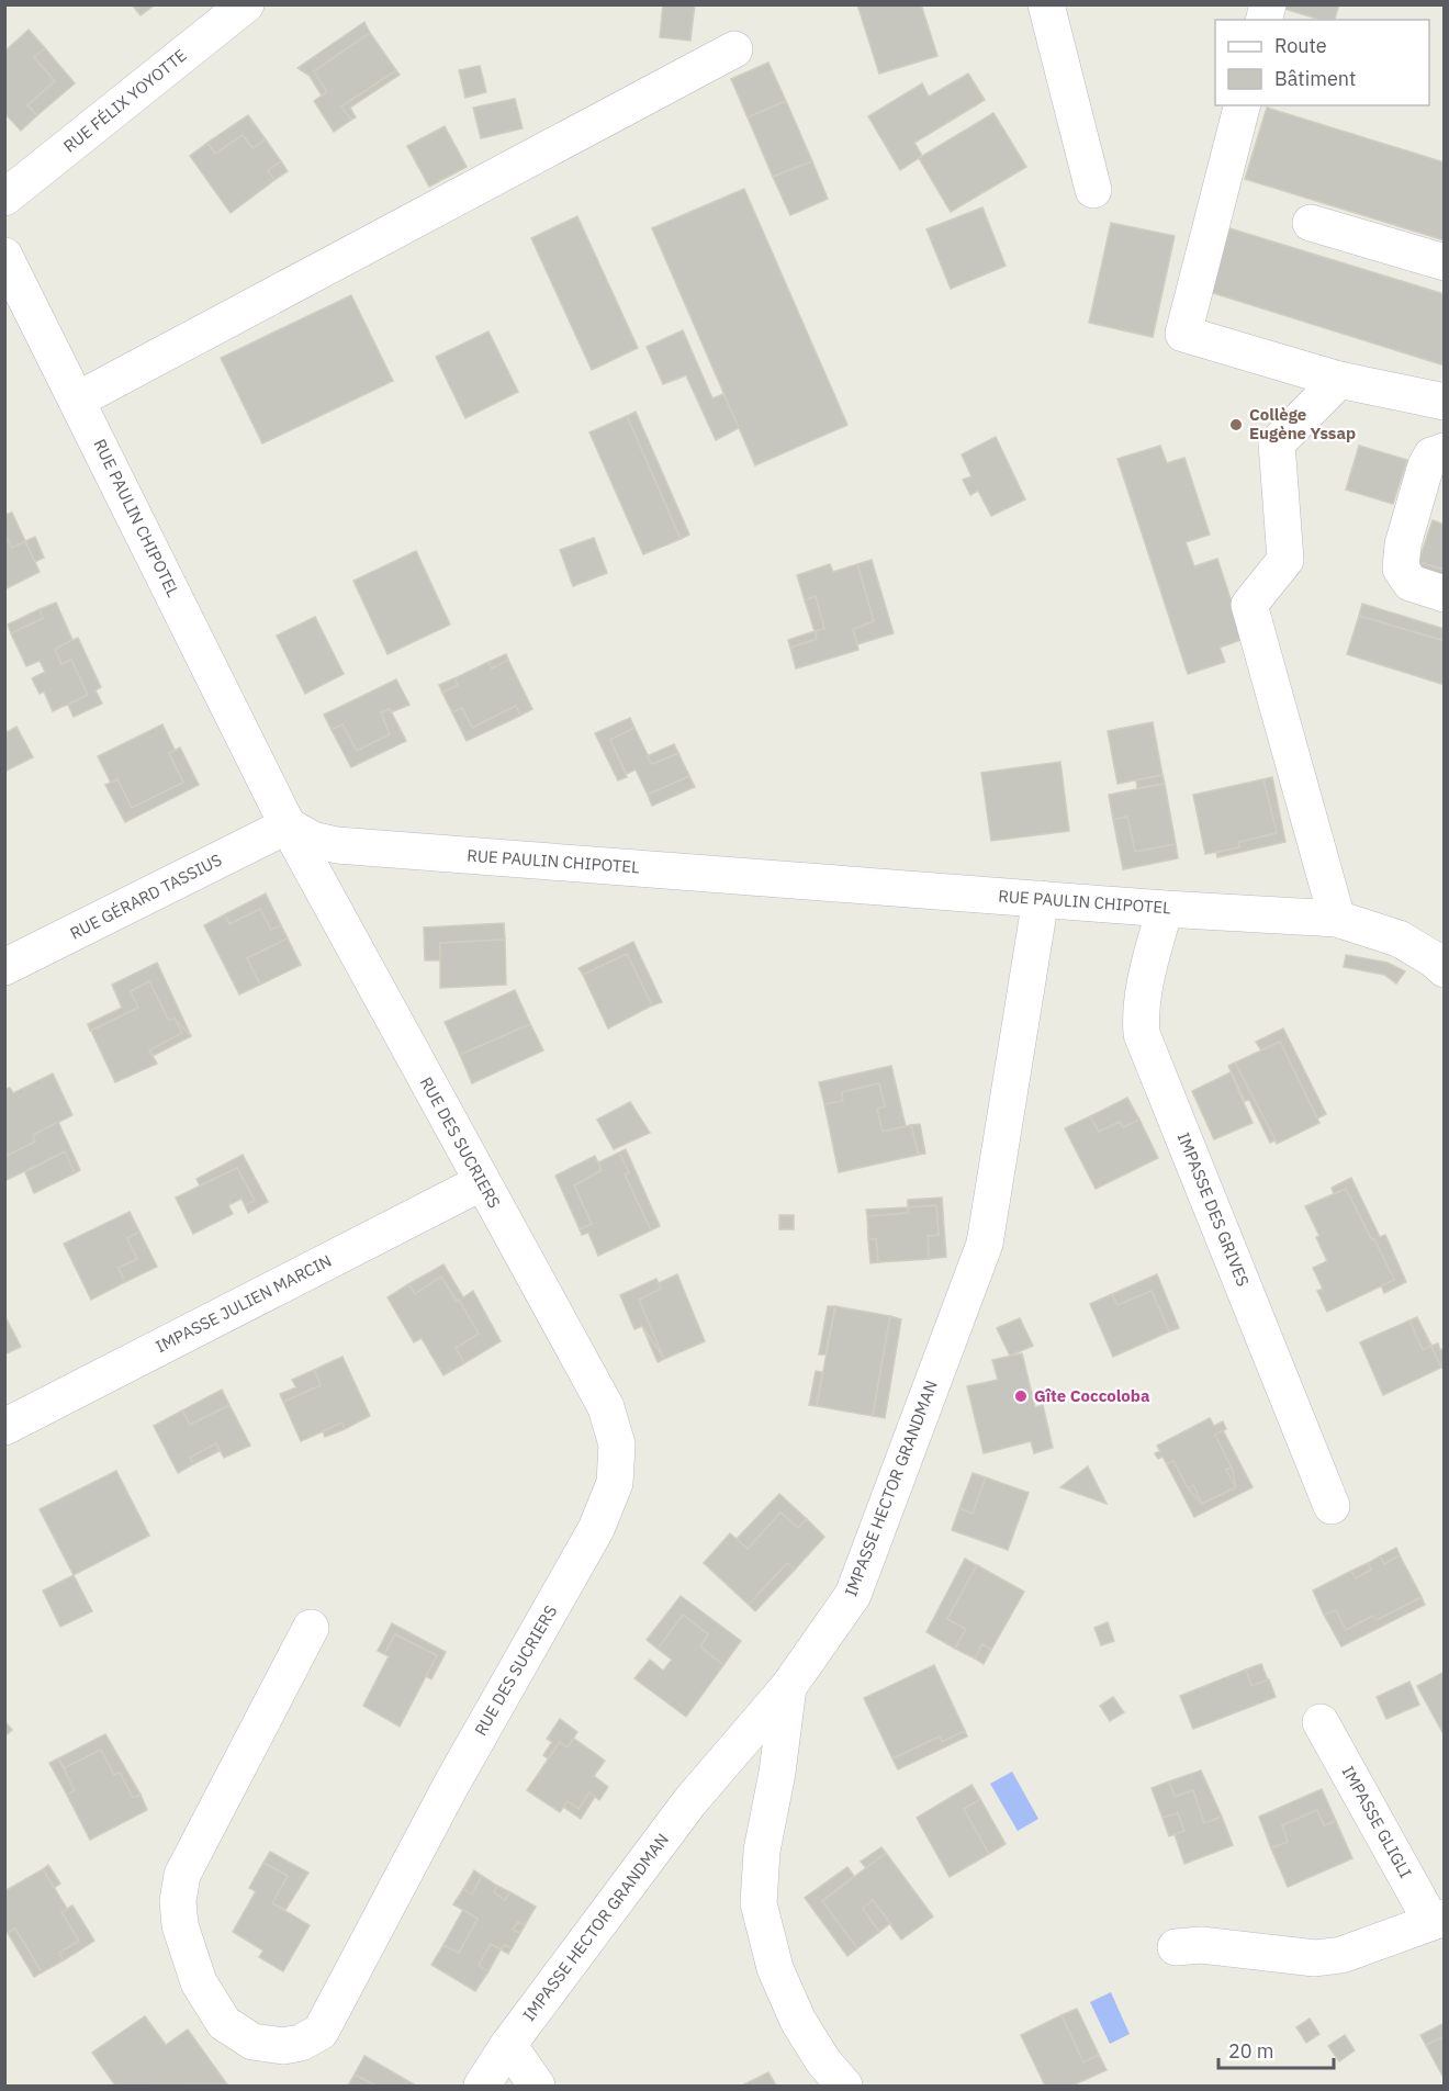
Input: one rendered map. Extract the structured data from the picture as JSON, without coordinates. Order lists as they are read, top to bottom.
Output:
{
  "streets": {
    "street": [
      "RUE FÉLIX YOYOTTE",
      "RUE PAULIN CHIPOTEL",
      "RUE GÉRARD TASSIUS",
      "RUE DES SUCRIERS",
      "IMPASSE DES GRIVES",
      "IMPASSE JULIEN MARCIN",
      "IMPASSE HECTOR GRANDMAN",
      "IMPASSE GLIGLI"
    ]
  },
  "crossings": [
    ["RUE PAULIN CHIPOTEL", "RUE GÉRARD TASSIUS"],
    ["RUE PAULIN CHIPOTEL", "RUE DES SUCRIERS"],
    ["RUE PAULIN CHIPOTEL", "IMPASSE DES GRIVES"],
    ["RUE PAULIN CHIPOTEL", "IMPASSE HECTOR GRANDMAN"],
    ["RUE GÉRARD TASSIUS", "RUE DES SUCRIERS"],
    ["RUE DES SUCRIERS", "IMPASSE JULIEN MARCIN"]
  ],
  "places": ["Collège Eugène Yssap", "Gîte Coccoloba"],
  "legend": ["Route", "Bâtiment"],
  "scale_bar": "20 m"
}
